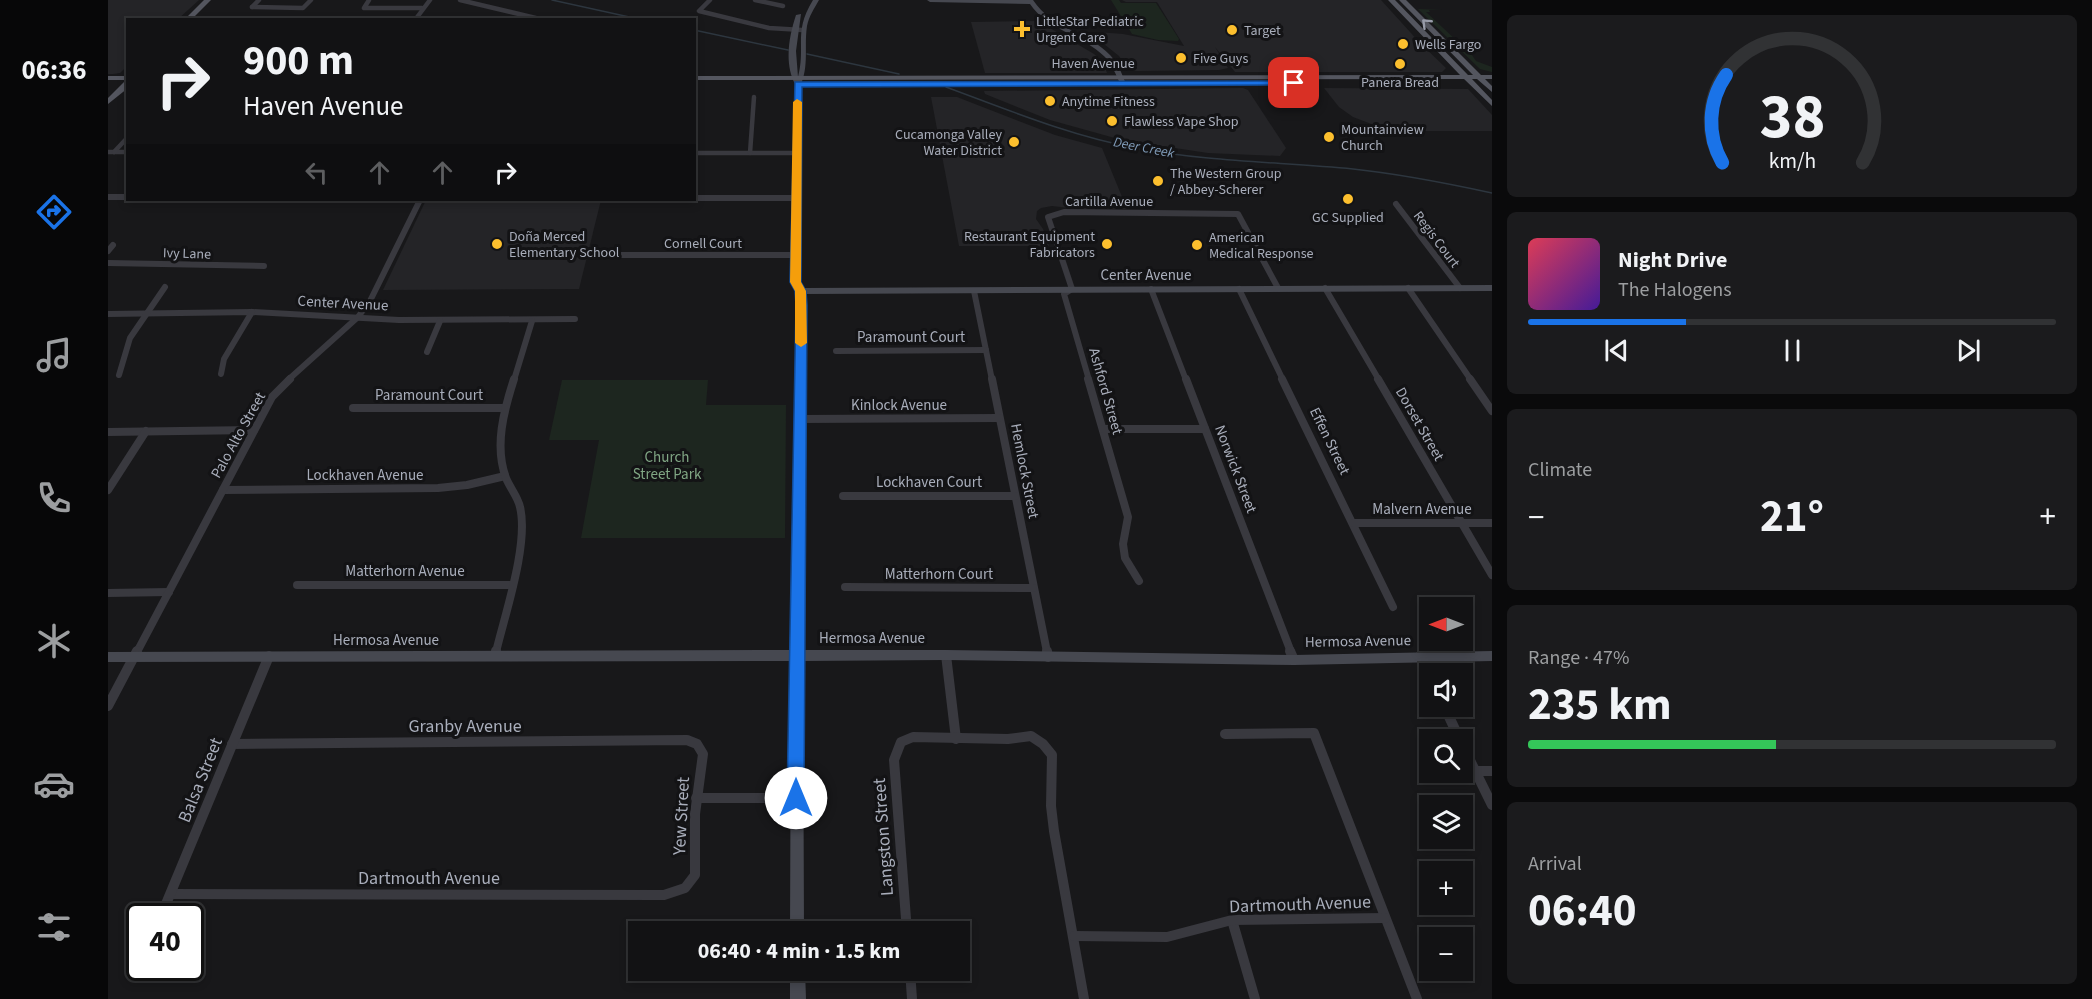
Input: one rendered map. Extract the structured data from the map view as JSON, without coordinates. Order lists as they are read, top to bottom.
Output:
{
  "streets": {
    "main road": ["Haven Avenue"],
    "street": [
      "Cartilla Avenue",
      "Regis Court",
      "Cornell Court",
      "Ivy Lane",
      "Center Avenue",
      "Paramount Court",
      "Ashford Street",
      "Kinlock Avenue",
      "Dorset Street",
      "Palo Alto Street",
      "Effen Street",
      "Norwick Street",
      "Hemlock Street",
      "Lockhaven Avenue",
      "Lockhaven Court",
      "Malvern Avenue",
      "Matterhorn Avenue",
      "Matterhorn Court",
      "Hermosa Avenue",
      "Granby Avenue",
      "Balsa Street",
      "Yew Street",
      "Langston Street",
      "Dartmouth Avenue"
    ]
  },
  "crossings": [
    ["Cartilla Avenue", "Center Avenue"],
    ["Cartilla Avenue", "Ashford Street"],
    ["Regis Court", "Center Avenue"],
    ["Center Avenue", "Ashford Street"],
    ["Center Avenue", "Dorset Street"],
    ["Center Avenue", "Palo Alto Street"],
    ["Center Avenue", "Effen Street"],
    ["Center Avenue", "Norwick Street"],
    ["Center Avenue", "Hemlock Street"],
    ["Paramount Court", "Hemlock Street"],
    ["Kinlock Avenue", "Hemlock Street"],
    ["Dorset Street", "Malvern Avenue"],
    ["Palo Alto Street", "Lockhaven Avenue"],
    ["Palo Alto Street", "Hermosa Avenue"],
    ["Effen Street", "Malvern Avenue"],
    ["Norwick Street", "Hermosa Avenue"],
    ["Hemlock Street", "Lockhaven Court"],
    ["Hemlock Street", "Matterhorn Court"],
    ["Hemlock Street", "Hermosa Avenue"],
    ["Hermosa Avenue", "Balsa Street"],
    ["Granby Avenue", "Balsa Street"],
    ["Granby Avenue", "Yew Street"],
    ["Balsa Street", "Dartmouth Avenue"],
    ["Yew Street", "Dartmouth Avenue"]
  ],
  "water": ["Deer Creek"],
  "parks": ["Church Street Park"],
  "places": {
    "health": ["LittleStar Pediatric Urgent Care"],
    "other": [
      "Target",
      "Wells Fargo",
      "Five Guys",
      "Panera Bread",
      "Anytime Fitness",
      "Flawless Vape Shop",
      "Mountainview Church",
      "Cucamonga Valley Water District",
      "The Western Group / Abbey-Scherer",
      "GC Supplied",
      "Doña Merced Elementary School",
      "Restaurant Equipment Fabricators",
      "American Medical Response"
    ]
  },
  "north": "left",
  "page": {
    "tabs": "06:36",
    "turn": ["900 m", "Haven Avenue"],
    "song": ["Night Drive", "The Halogens"],
    "tile": [
      "Climate",
      ["Range · 47%", "235 km"],
      ["Arrival", "06:40"]
    ],
    "heat": ["−", "21°", "+"],
    "map_buttons": ["+", "−"],
    "limit": "40",
    "trip": "06:40 · 4 min · 1.5 km",
    "gauge": ["38", "km/h"]
  }
}
